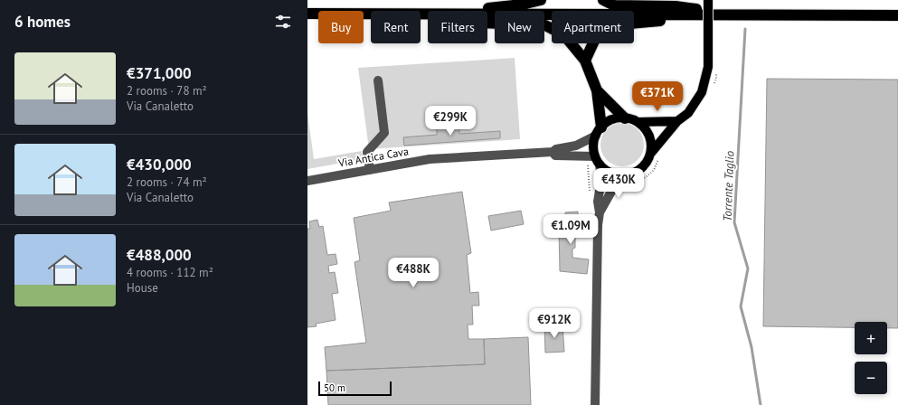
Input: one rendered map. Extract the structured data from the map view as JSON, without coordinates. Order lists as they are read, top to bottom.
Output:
{
  "streets": {
    "street": ["Via Antica Cava"]
  },
  "water": ["Torrente Taglio"],
  "scale_bar": "50 m",
  "page": {
    "heading": "6 homes",
    "chip": [
      "Buy",
      "Rent",
      "Filters",
      "New",
      "Apartment"
    ],
    "list": [
      {
        "name": "€371,000",
        "note": "2 rooms · 78 m² · Via Canaletto"
      },
      {
        "name": "€430,000",
        "note": "2 rooms · 74 m² · Via Canaletto"
      },
      {
        "name": "€488,000",
        "note": "4 rooms · 112 m² · House"
      }
    ],
    "price": [
      "€371K",
      "€299K",
      "€430K",
      "€1.09M",
      "€488K",
      "€912K"
    ],
    "map_buttons": ["+", "−"],
    "scale": "50 m"
  }
}
